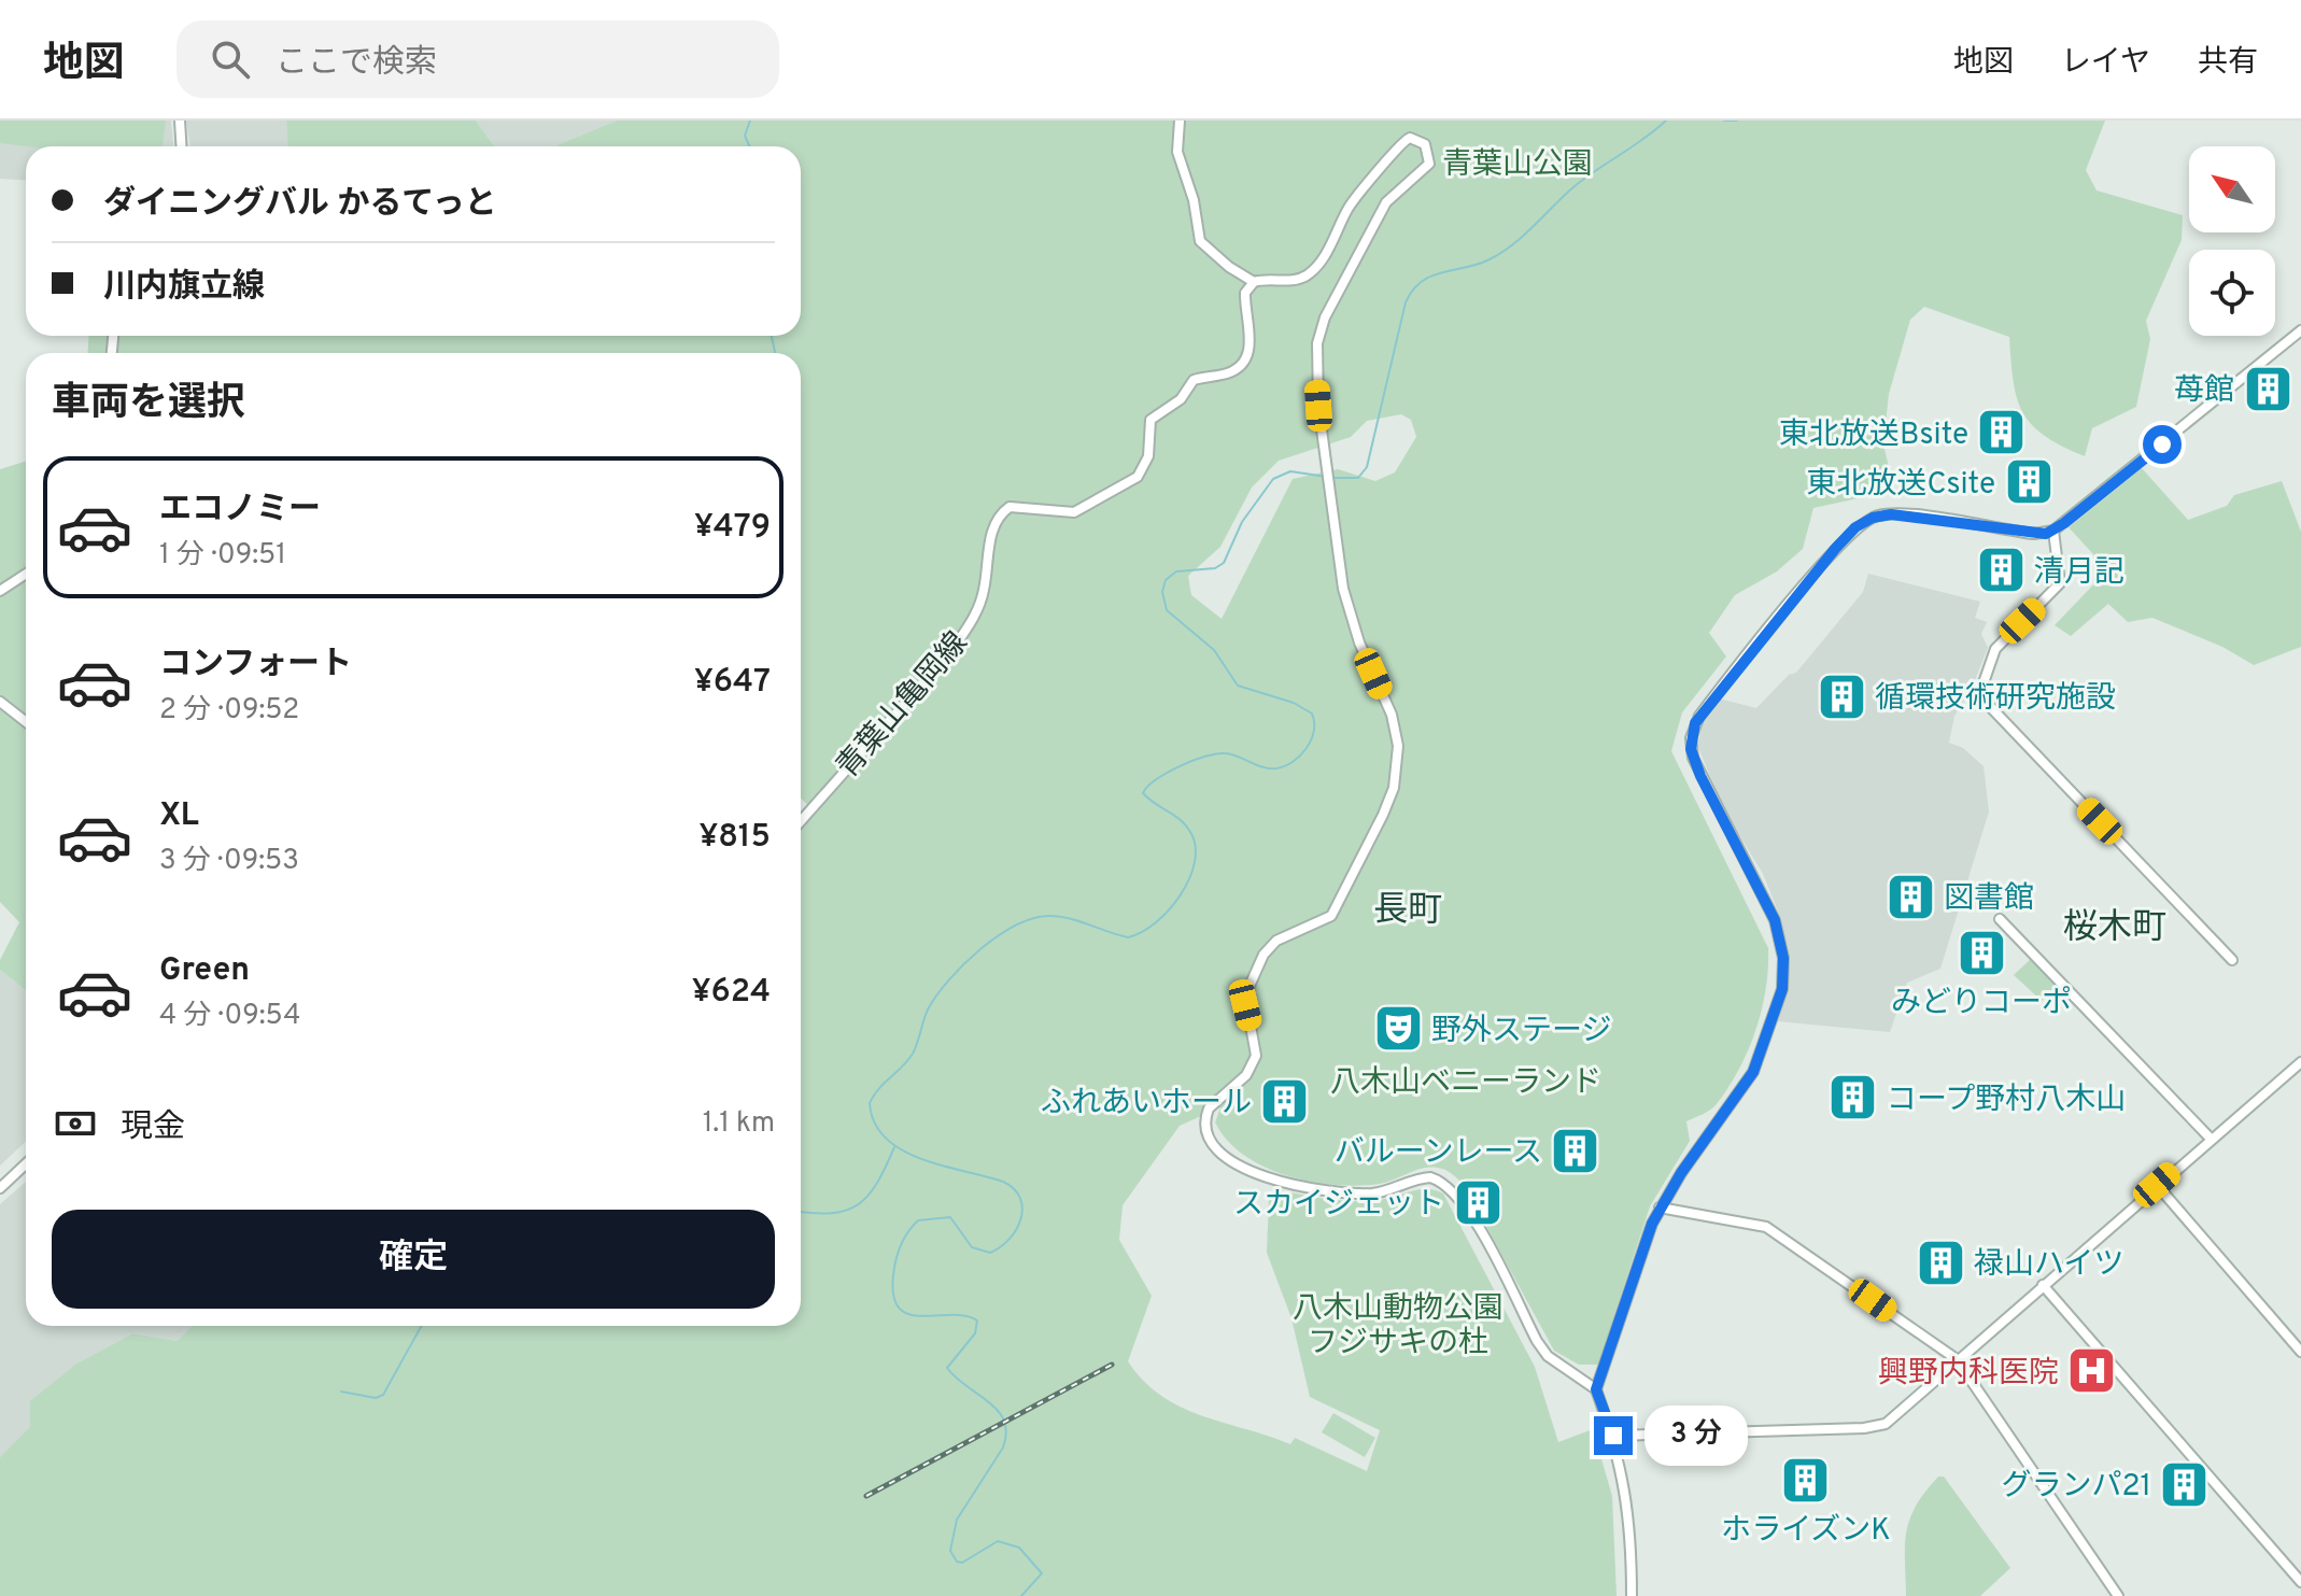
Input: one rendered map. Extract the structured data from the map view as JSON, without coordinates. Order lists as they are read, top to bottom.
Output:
{
  "streets": {
    "street": ["青葉山亀岡線"]
  },
  "districts": ["長町", "桜木町"],
  "parks": ["青葉山公園", "八木山ベニーランド", "八木山動物公園 フジサキの杜"],
  "places": {
    "building": [
      "苺館",
      "東北放送Bsite",
      "東北放送Csite",
      "清月記",
      "循環技術研究施設",
      "図書館",
      "みどりコーポ",
      "コープ野村八木山",
      "ふれあいホール",
      "バルーンレース",
      "スカイジェット",
      "禄山ハイツ",
      "ホライズンK",
      "グランパ21"
    ],
    "theatre": ["野外ステージ"],
    "hospital": ["興野内科医院"]
  },
  "north": "top left",
  "page": {
    "header": "地図",
    "search": "ここで検索",
    "nav": ["地図", "レイヤ", "共有"],
    "banner": ["ダイニングバル かるてっと", "川内旗立線"],
    "heading": "車両を選択",
    "list": [
      {
        "name": "エコノミー",
        "note": "1 分 · 09:51",
        "value": "¥479"
      },
      {
        "name": "コンフォート",
        "note": "2 分 · 09:52",
        "value": "¥647"
      },
      {
        "name": "XL",
        "note": "3 分 · 09:53",
        "value": "¥815"
      },
      {
        "name": "Green",
        "note": "4 分 · 09:54",
        "value": "¥624"
      }
    ],
    "pay": ["現金", "1.1 km"],
    "buttons": "確定",
    "bubble": "3 分"
  }
}
